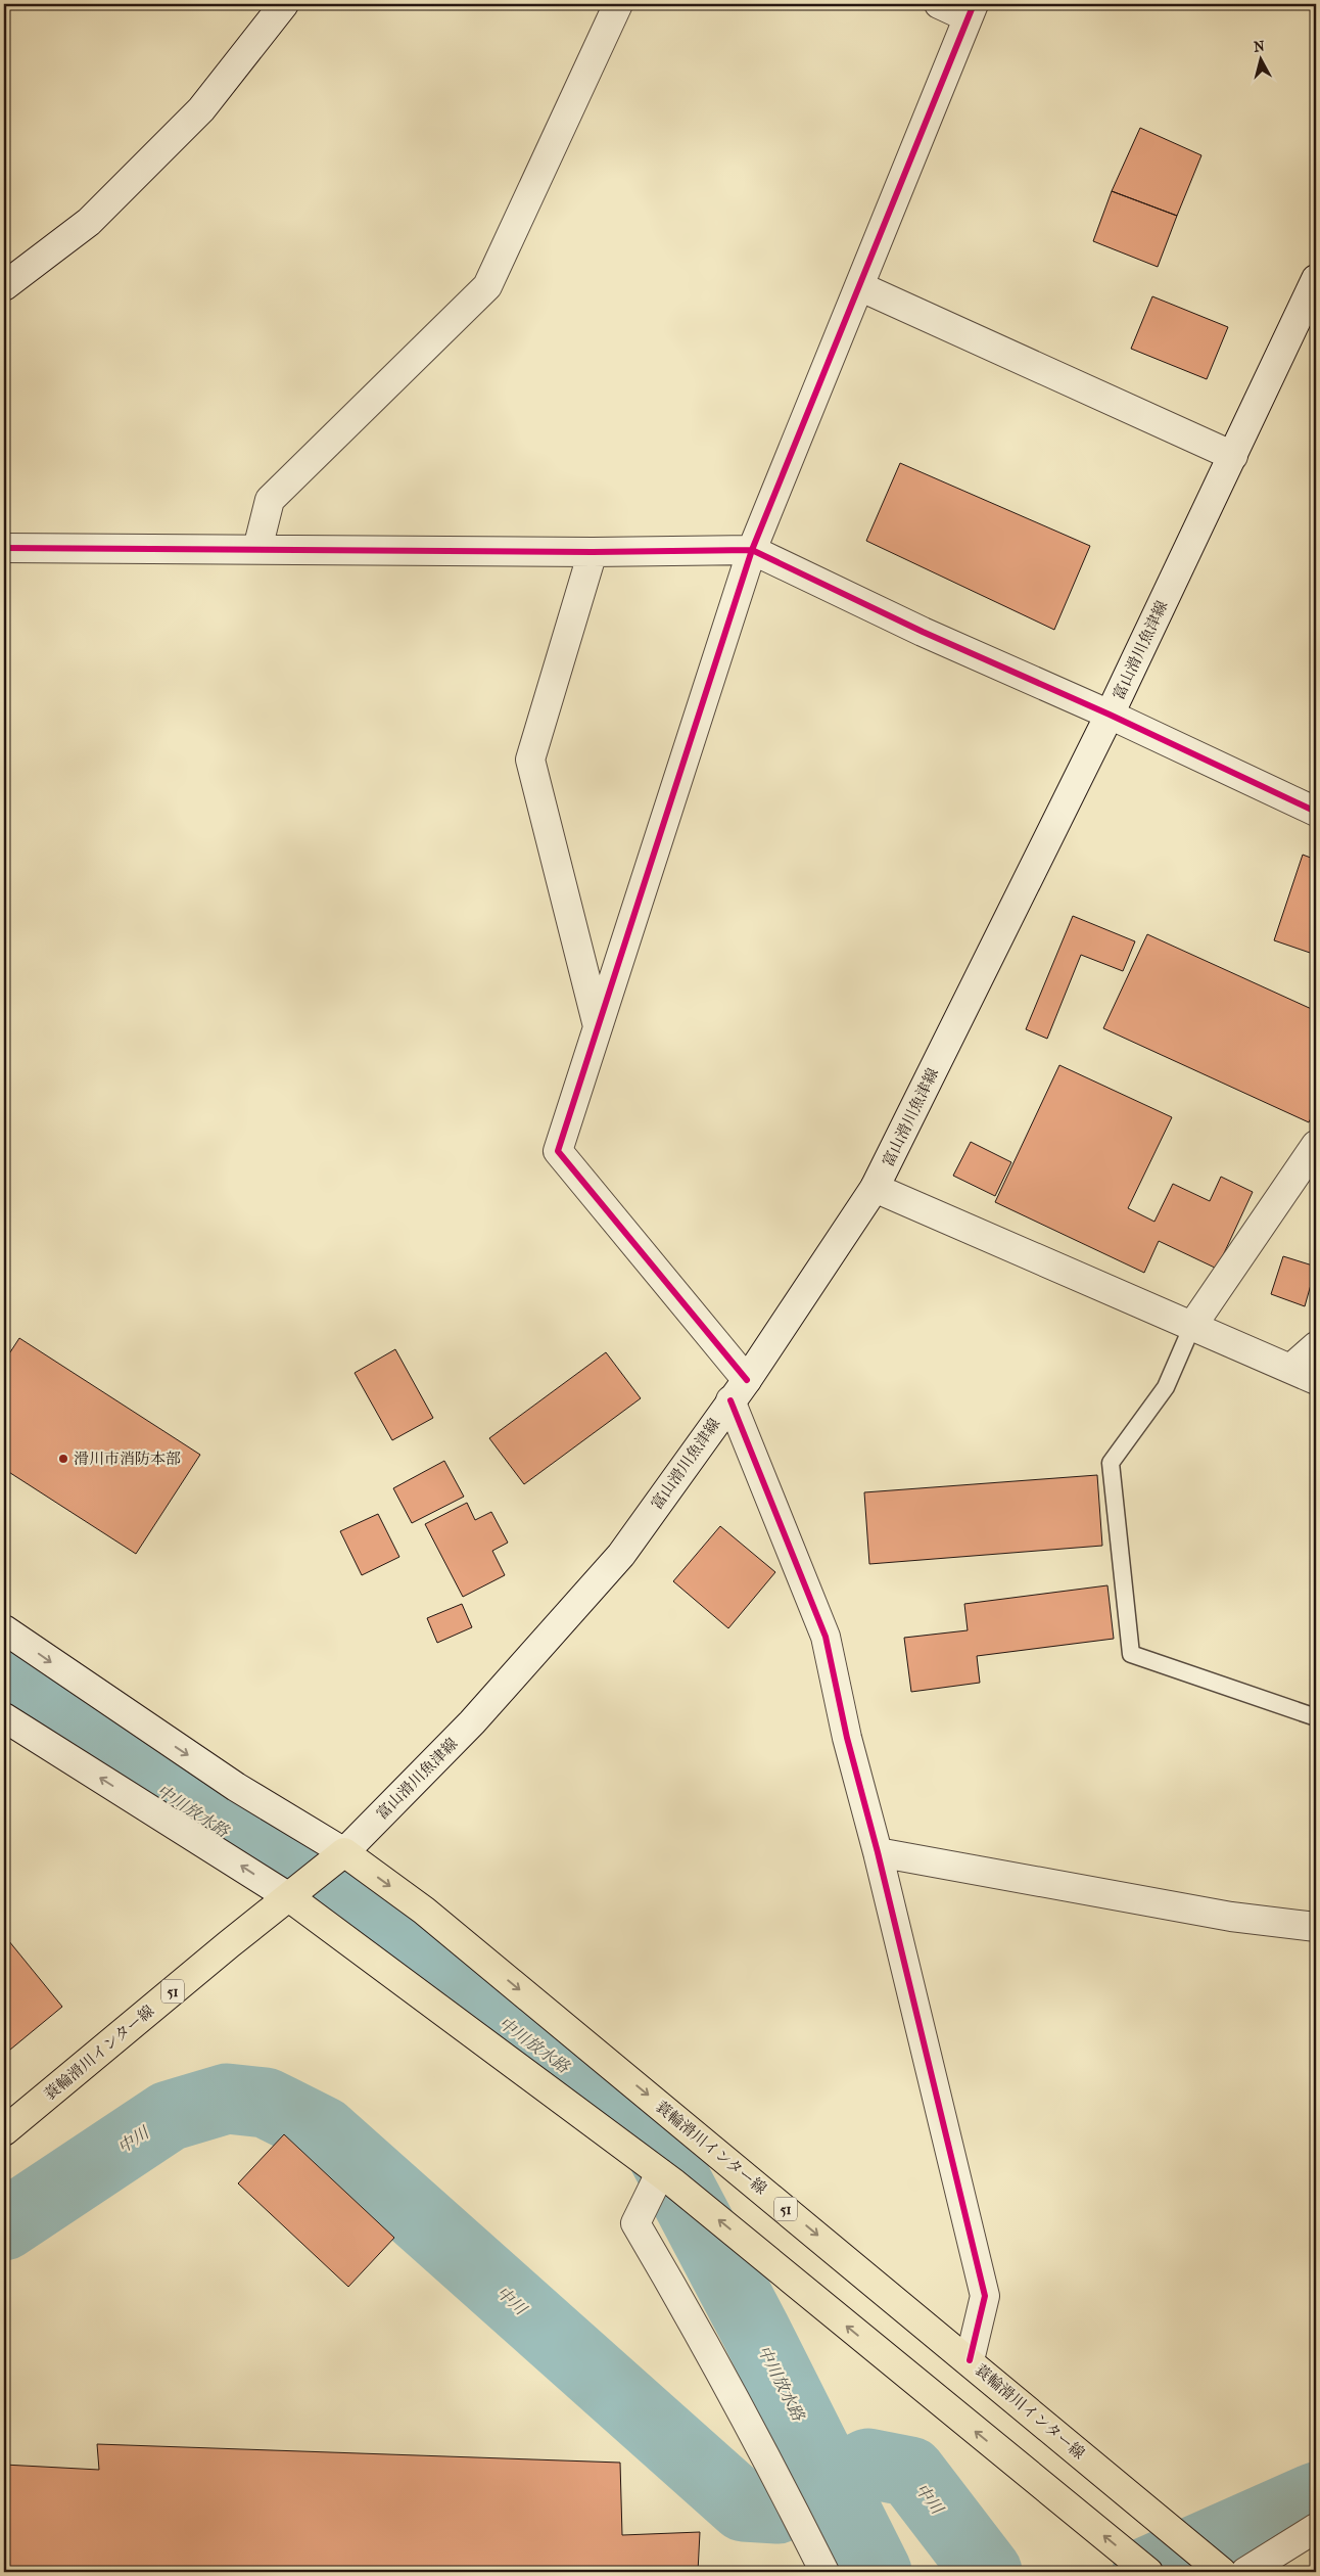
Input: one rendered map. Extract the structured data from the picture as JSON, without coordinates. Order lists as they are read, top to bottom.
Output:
{
  "streets": {
    "main road": ["51", "蓑輪滑川インター線"],
    "street": ["富山滑川魚津線"]
  },
  "crossings": [
    ["富山滑川魚津線", "蓑輪滑川インター線"]
  ],
  "water": ["中川放水路", "中川"],
  "places": ["滑川市消防本部"],
  "north": "top"
}
